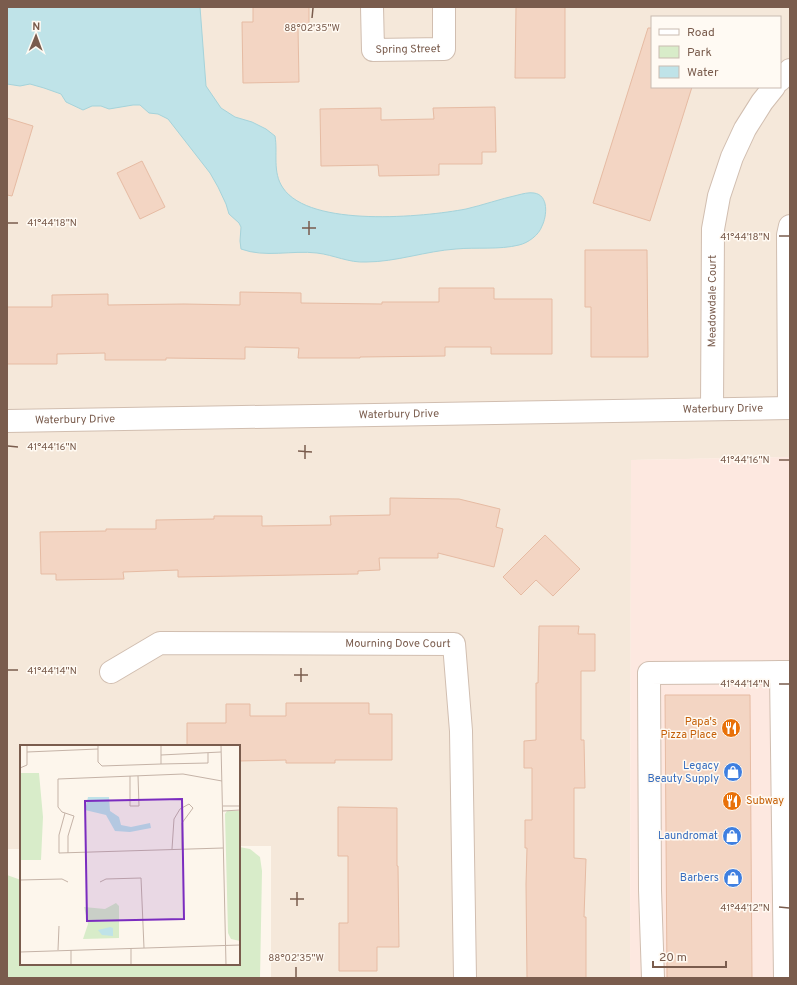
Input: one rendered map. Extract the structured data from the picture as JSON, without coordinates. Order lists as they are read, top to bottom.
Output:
{
  "streets": {
    "street": [
      "Spring Street",
      "Meadowdale Court",
      "Waterbury Drive",
      "Mourning Dove Court"
    ]
  },
  "crossings": [
    ["Meadowdale Court", "Waterbury Drive"]
  ],
  "places": {
    "restaurant": ["Papa's Pizza Place", "Subway"],
    "shop": ["Legacy Beauty Supply", "Laundromat", "Barbers"]
  },
  "legend": ["Road", "Park", "Water"],
  "scale_bar": "20 m",
  "north": "top",
  "coordinates": [
    "88°02'35\"W",
    "41°44'18\"N",
    "41°44'16\"N",
    "41°44'14\"N",
    "41°44'12\"N"
  ]
}
